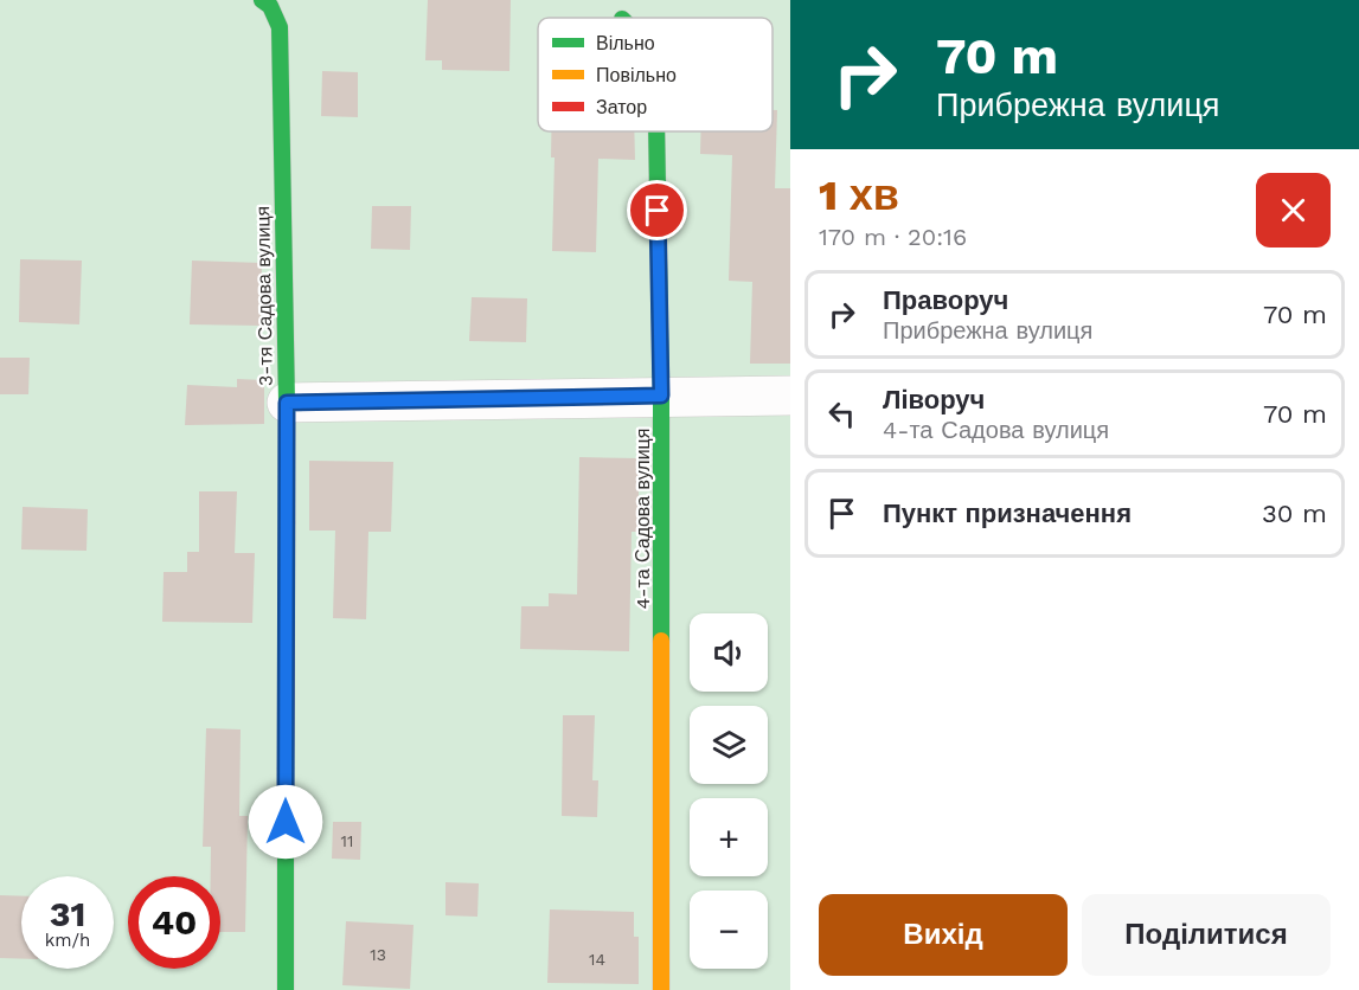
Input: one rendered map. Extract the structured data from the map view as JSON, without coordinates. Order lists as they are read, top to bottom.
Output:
{
  "streets": {
    "street": ["3-тя Садова вулиця", "4-та Садова вулиця"]
  },
  "house_numbers": ["11", "13", "14"],
  "legend": ["Вільно", "Повільно", "Затор"],
  "page": {
    "turn": ["70 m", "Прибрежна вулиця"],
    "heading": ["1 хв", "170 m · 20:16"],
    "list": [
      {
        "name": "Праворуч",
        "note": "Прибрежна вулиця",
        "value": "70 m"
      },
      {
        "name": "Ліворуч",
        "note": "4-та Садова вулиця",
        "value": "70 m"
      },
      {
        "name": "Пункт призначення",
        "value": "30 m"
      }
    ],
    "map_buttons": ["+", "−"],
    "speed": "31 km/h",
    "limit": "40",
    "buttons": ["Вихід", "Поділитися"]
  }
}
